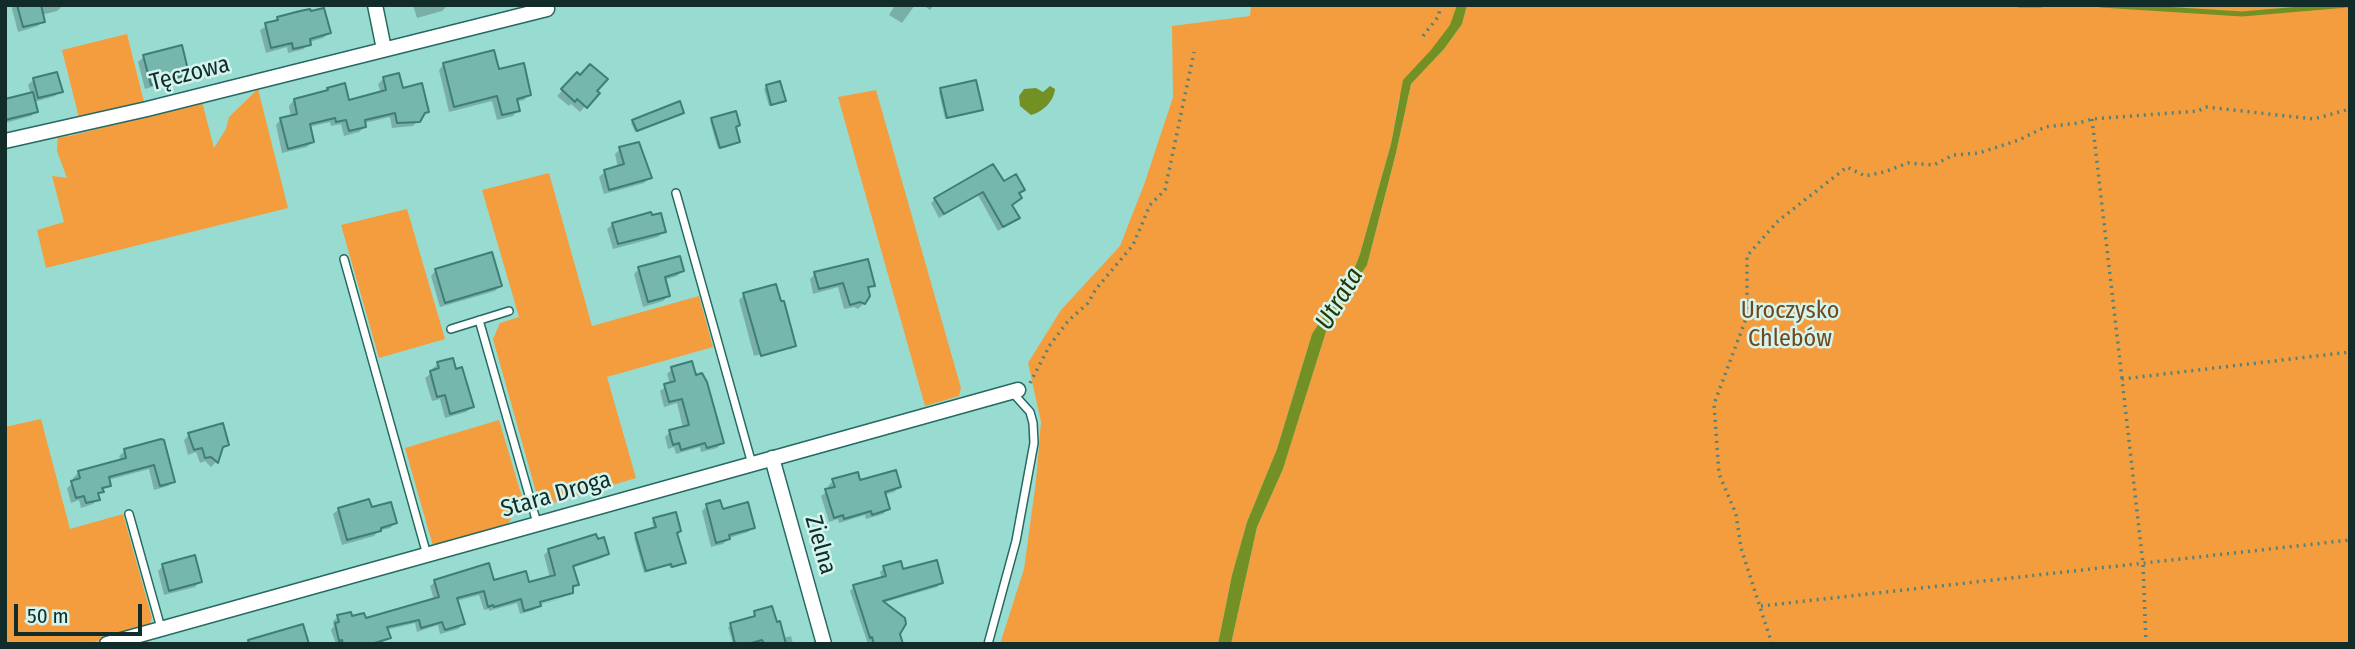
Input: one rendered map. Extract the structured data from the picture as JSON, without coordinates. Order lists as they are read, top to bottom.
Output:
{
  "streets": {
    "street": ["Tęczowa", "Stara Droga", "Zielna"]
  },
  "crossings": [
    ["Stara Droga", "Zielna"]
  ],
  "water": ["Utrata"],
  "parks": ["Uroczysko Chlebów"],
  "scale_bar": "50 m"
}
